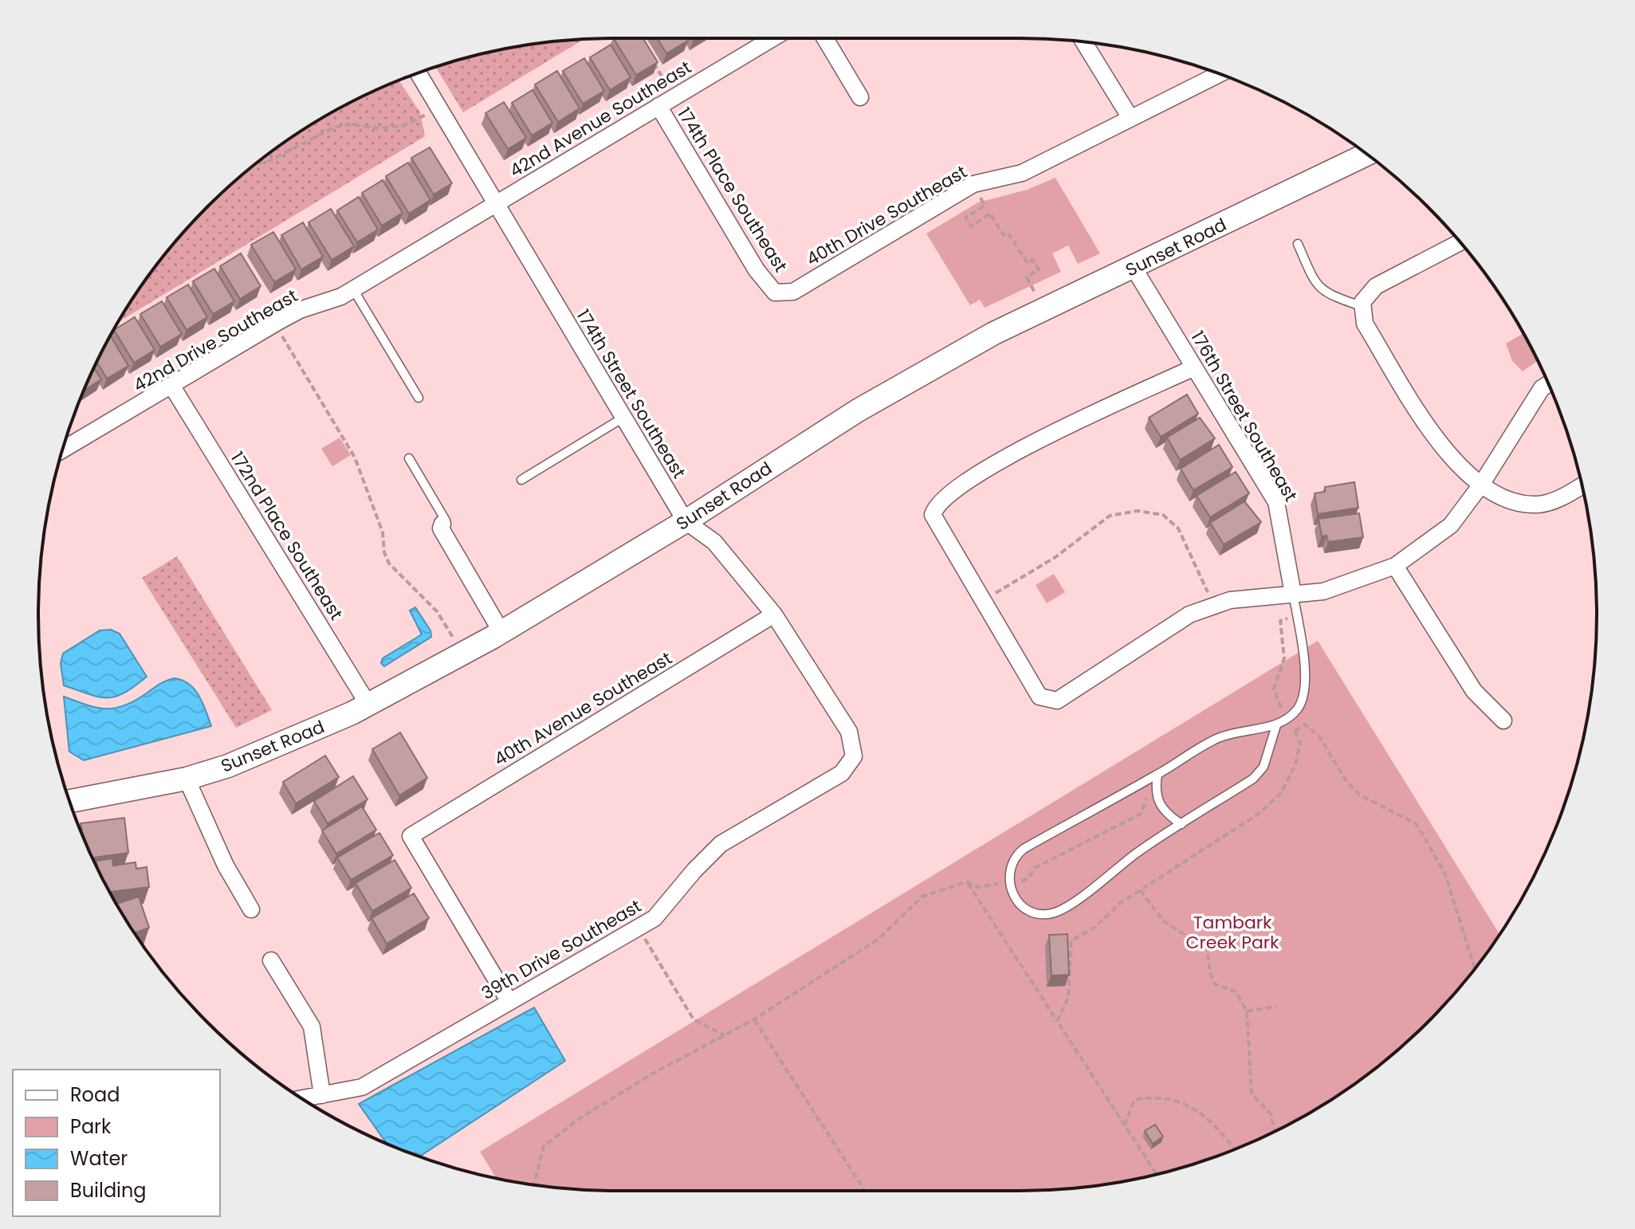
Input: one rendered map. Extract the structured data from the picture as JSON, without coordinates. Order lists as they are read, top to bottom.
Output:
{
  "streets": {
    "street": [
      "42nd Avenue Southeast",
      "174th Place Southeast",
      "40th Drive Southeast",
      "Sunset Road",
      "42nd Drive Southeast",
      "174th Street Southeast",
      "176th Street Southeast",
      "172nd Place Southeast",
      "40th Avenue Southeast",
      "39th Drive Southeast"
    ]
  },
  "crossings": [
    ["42nd Avenue Southeast", "174th Place Southeast"],
    ["42nd Avenue Southeast", "42nd Drive Southeast"],
    ["42nd Avenue Southeast", "174th Street Southeast"],
    ["174th Place Southeast", "40th Drive Southeast"],
    ["Sunset Road", "174th Street Southeast"],
    ["Sunset Road", "176th Street Southeast"],
    ["Sunset Road", "172nd Place Southeast"],
    ["42nd Drive Southeast", "174th Street Southeast"],
    ["42nd Drive Southeast", "172nd Place Southeast"],
    ["174th Street Southeast", "40th Avenue Southeast"],
    ["174th Street Southeast", "39th Drive Southeast"],
    ["40th Avenue Southeast", "39th Drive Southeast"]
  ],
  "parks": ["Tambark Creek Park"],
  "legend": [
    "Road",
    "Park",
    "Water",
    "Building"
  ]
}
